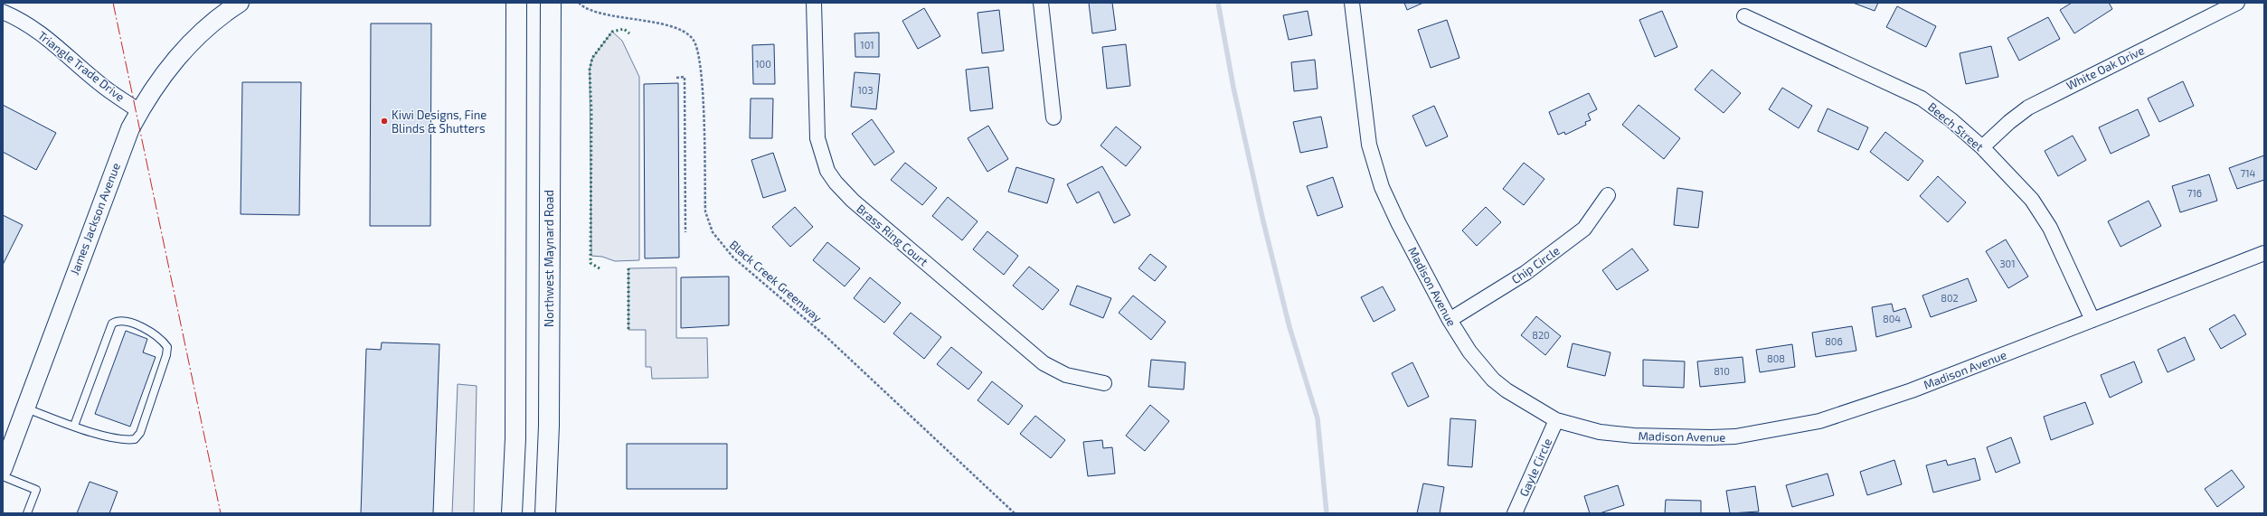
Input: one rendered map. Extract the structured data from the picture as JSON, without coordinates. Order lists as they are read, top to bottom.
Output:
{
  "streets": {
    "main road": ["Northwest Maynard Road"],
    "street": [
      "Triangle Trade Drive",
      "White Oak Drive",
      "Beech Street",
      "James Jackson Avenue",
      "Brass Ring Court",
      "Chip Circle",
      "Madison Avenue",
      "Gayle Circle"
    ],
    "path": ["Black Creek Greenway"]
  },
  "crossings": [
    ["Triangle Trade Drive", "James Jackson Avenue"],
    ["White Oak Drive", "Beech Street"],
    ["Beech Street", "Madison Avenue"],
    ["Chip Circle", "Madison Avenue"],
    ["Madison Avenue", "Gayle Circle"]
  ],
  "places": ["Kiwi Designs, Fine Blinds & Shutters"],
  "house_numbers": [
    "101",
    "100",
    "103",
    "714",
    "716",
    "301",
    "802",
    "804",
    "820",
    "806",
    "808",
    "810"
  ]
}
